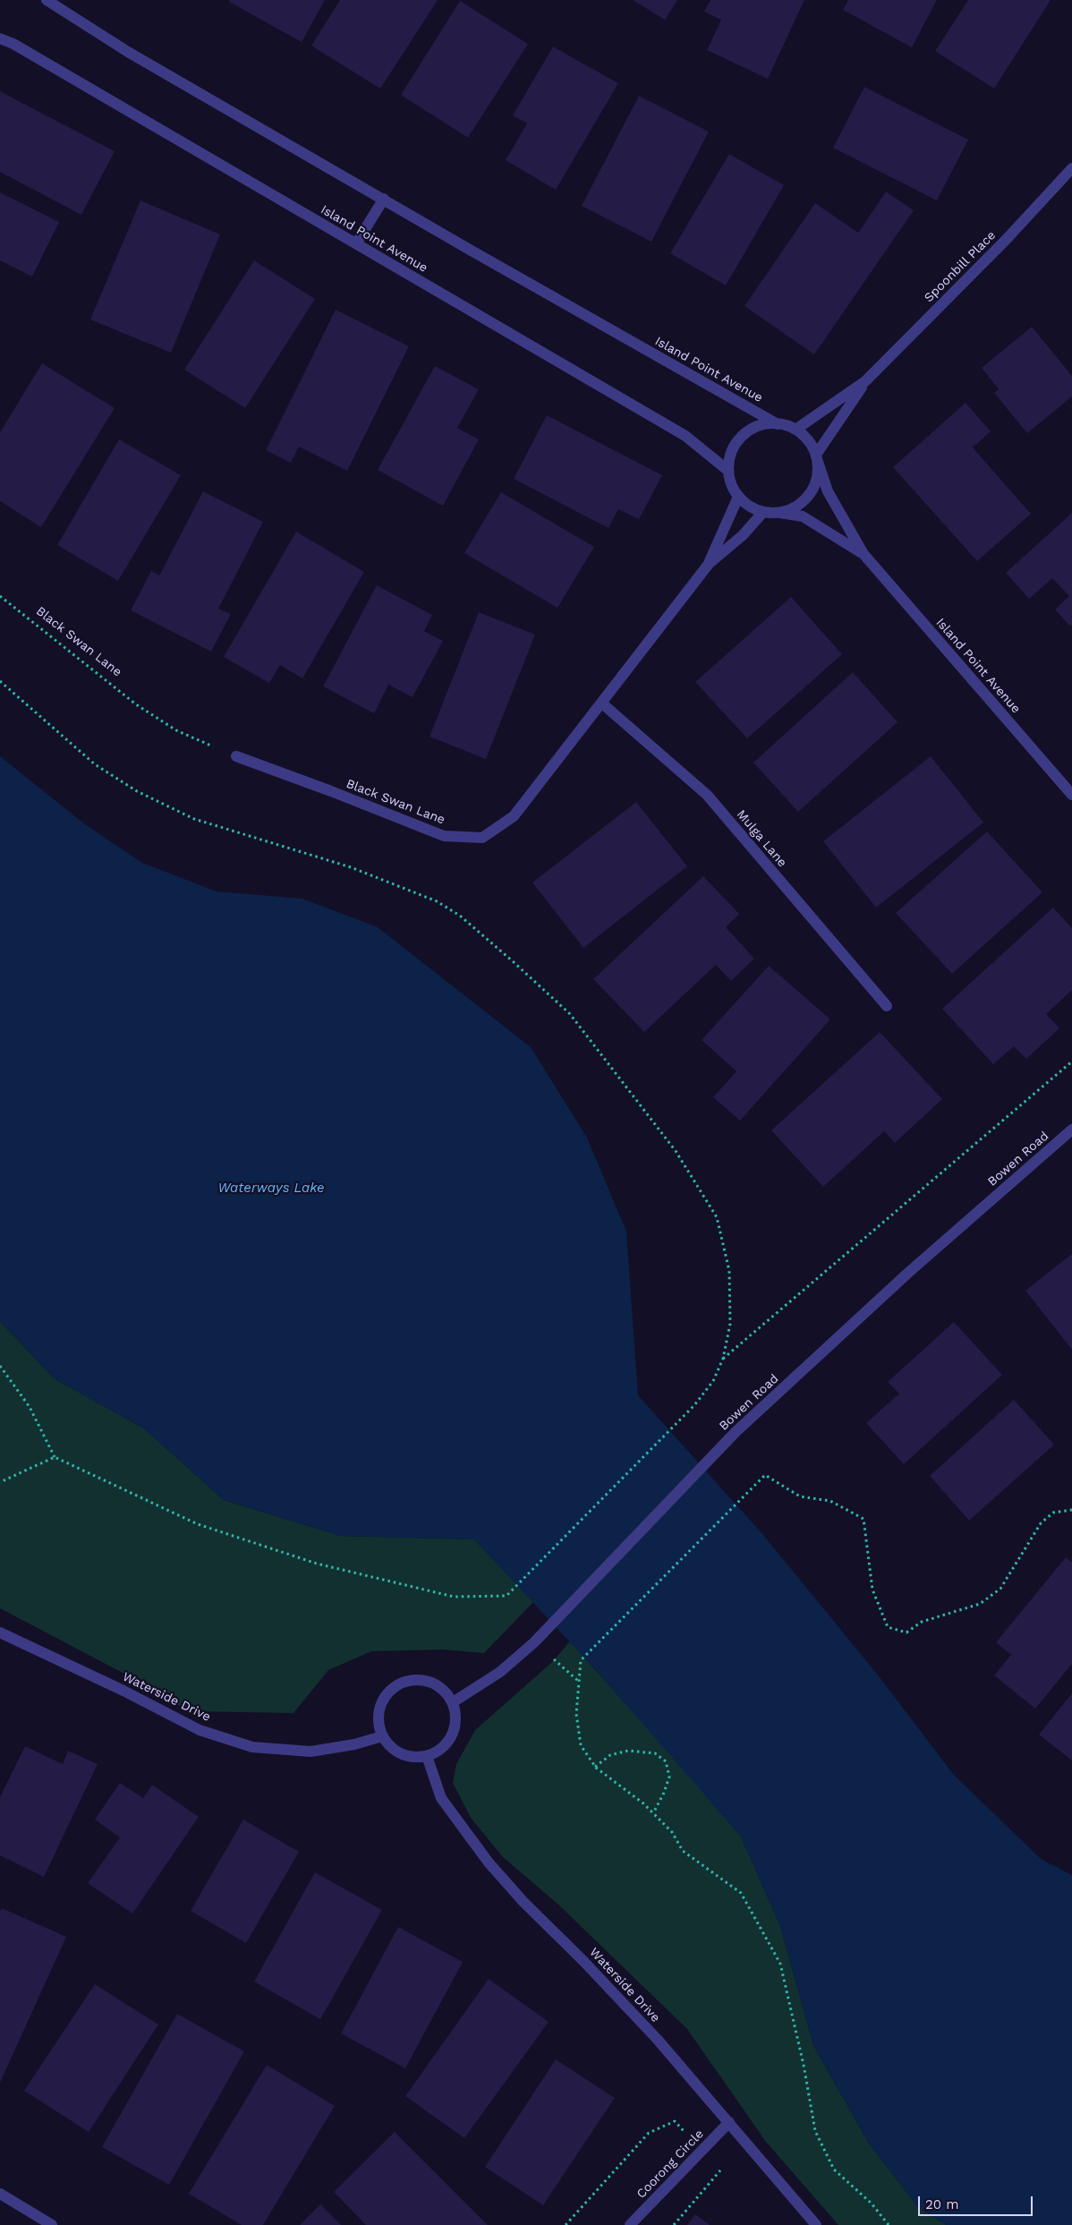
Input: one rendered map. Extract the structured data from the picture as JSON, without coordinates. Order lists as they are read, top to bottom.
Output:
{
  "streets": {
    "street": [
      "Island Point Avenue",
      "Spoonbill Place",
      "Black Swan Lane",
      "Mulga Lane",
      "Bowen Road",
      "Waterside Drive",
      "Coorong Circle"
    ]
  },
  "crossings": [
    ["Island Point Avenue", "Spoonbill Place"],
    ["Island Point Avenue", "Black Swan Lane"],
    ["Spoonbill Place", "Black Swan Lane"],
    ["Black Swan Lane", "Mulga Lane"],
    ["Bowen Road", "Waterside Drive"],
    ["Waterside Drive", "Coorong Circle"]
  ],
  "water": ["Waterways Lake"],
  "scale_bar": "20 m"
}
